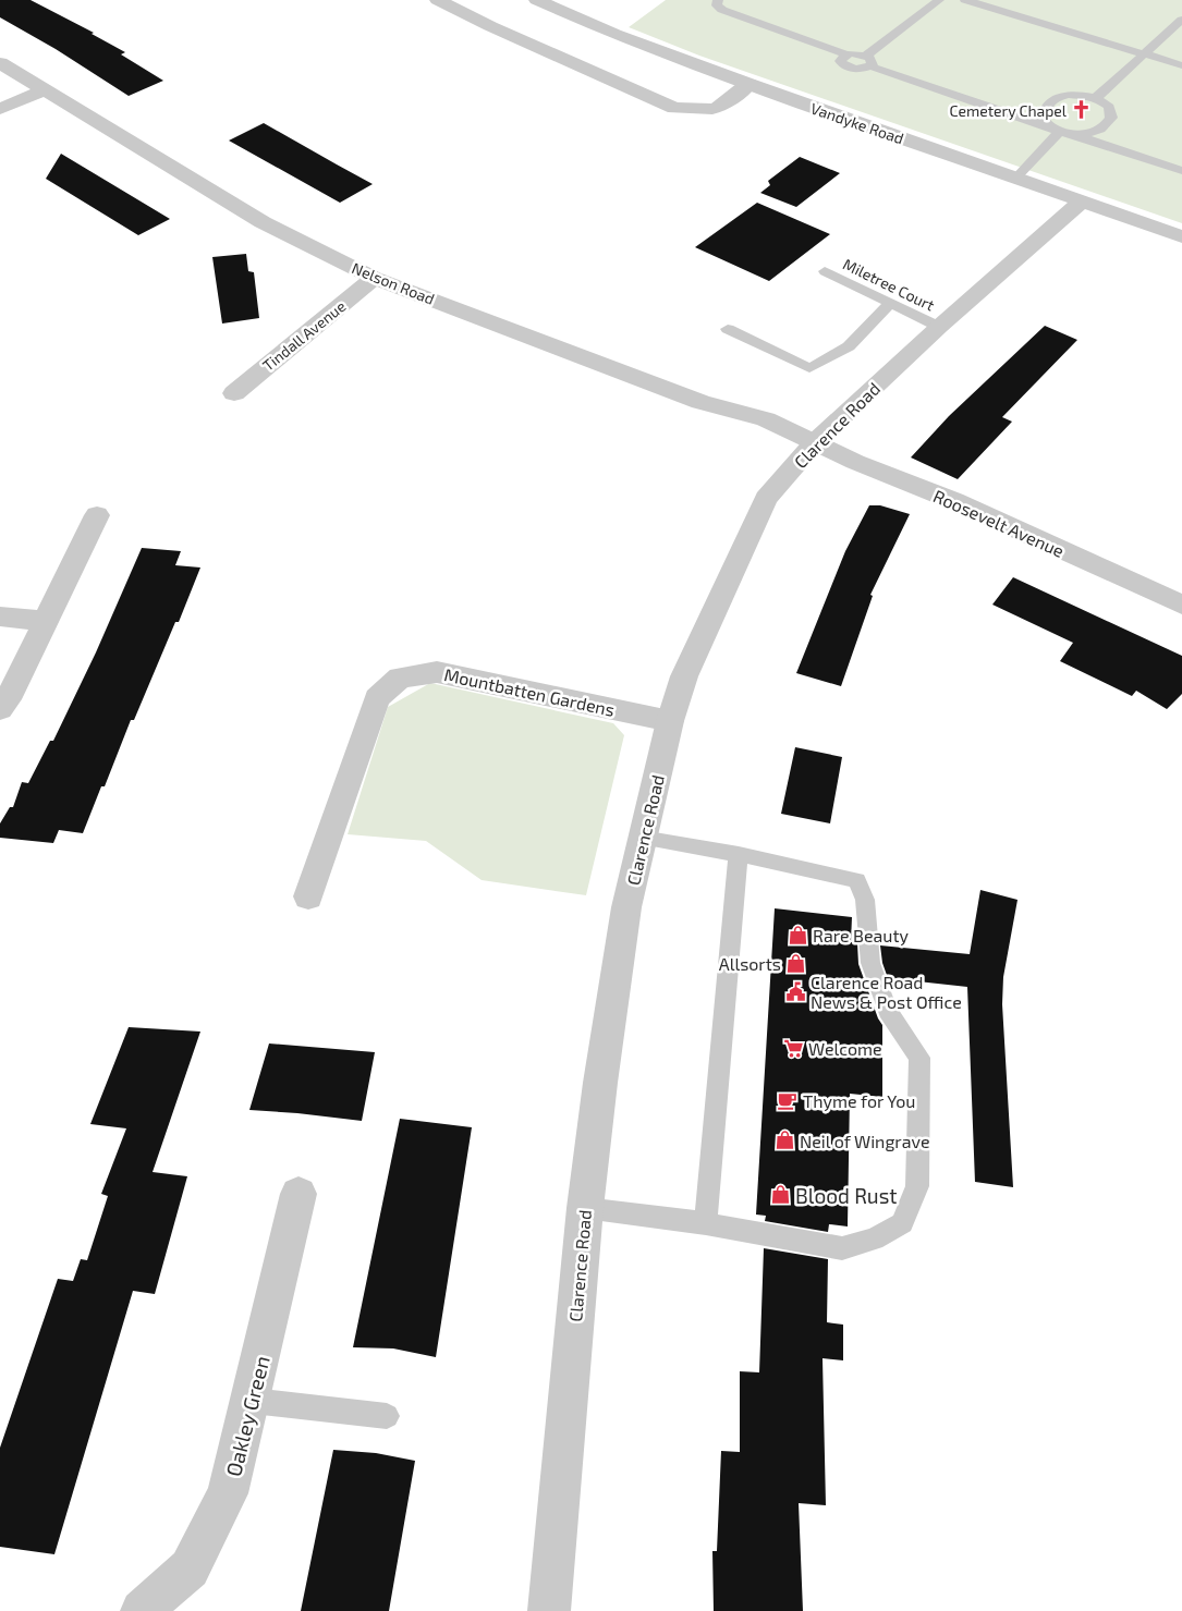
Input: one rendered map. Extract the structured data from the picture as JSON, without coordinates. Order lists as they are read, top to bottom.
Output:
{
  "streets": {
    "street": [
      "Vandyke Road",
      "Nelson Road",
      "Tindall Avenue",
      "Clarence Road",
      "Roosevelt Avenue",
      "Mountbatten Gardens",
      "Oakley Green"
    ],
    "lane": ["Miletree Court"]
  },
  "crossings": [
    ["Vandyke Road", "Clarence Road"],
    ["Nelson Road", "Tindall Avenue"],
    ["Nelson Road", "Clarence Road"],
    ["Nelson Road", "Roosevelt Avenue"],
    ["Miletree Court", "Clarence Road"],
    ["Clarence Road", "Roosevelt Avenue"],
    ["Clarence Road", "Mountbatten Gardens"]
  ],
  "places": {
    "church": ["Cemetery Chapel"],
    "shop": [
      "Rare Beauty",
      "Allsorts",
      "Neil of Wingrave",
      "Blood Rust"
    ],
    "public building": ["Clarence Road News & Post Office"],
    "supermarket": ["Welcome"],
    "cafe": ["Thyme for You"]
  }
}
